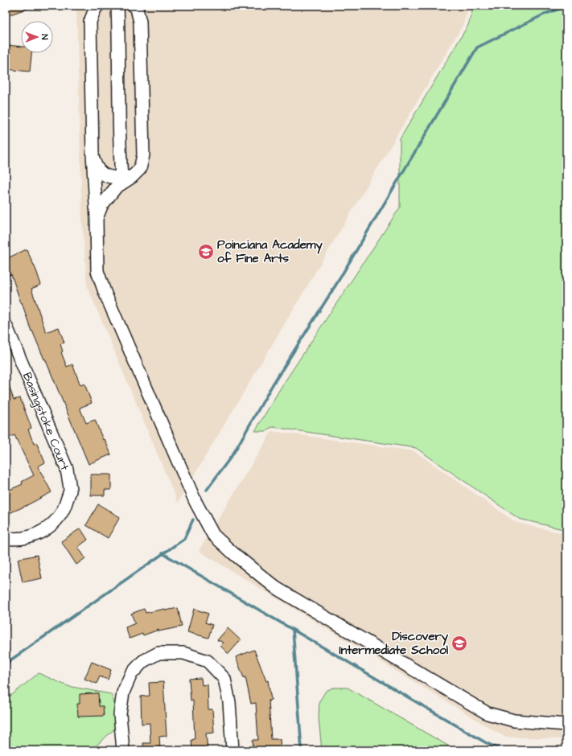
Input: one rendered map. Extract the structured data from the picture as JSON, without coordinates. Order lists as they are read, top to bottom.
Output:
{
  "streets": {
    "street": ["Basingstoke Court"]
  },
  "places": {
    "school or university": ["Poinciana Academy of Fine Arts", "Discovery Intermediate School"]
  },
  "north": "right"
}
